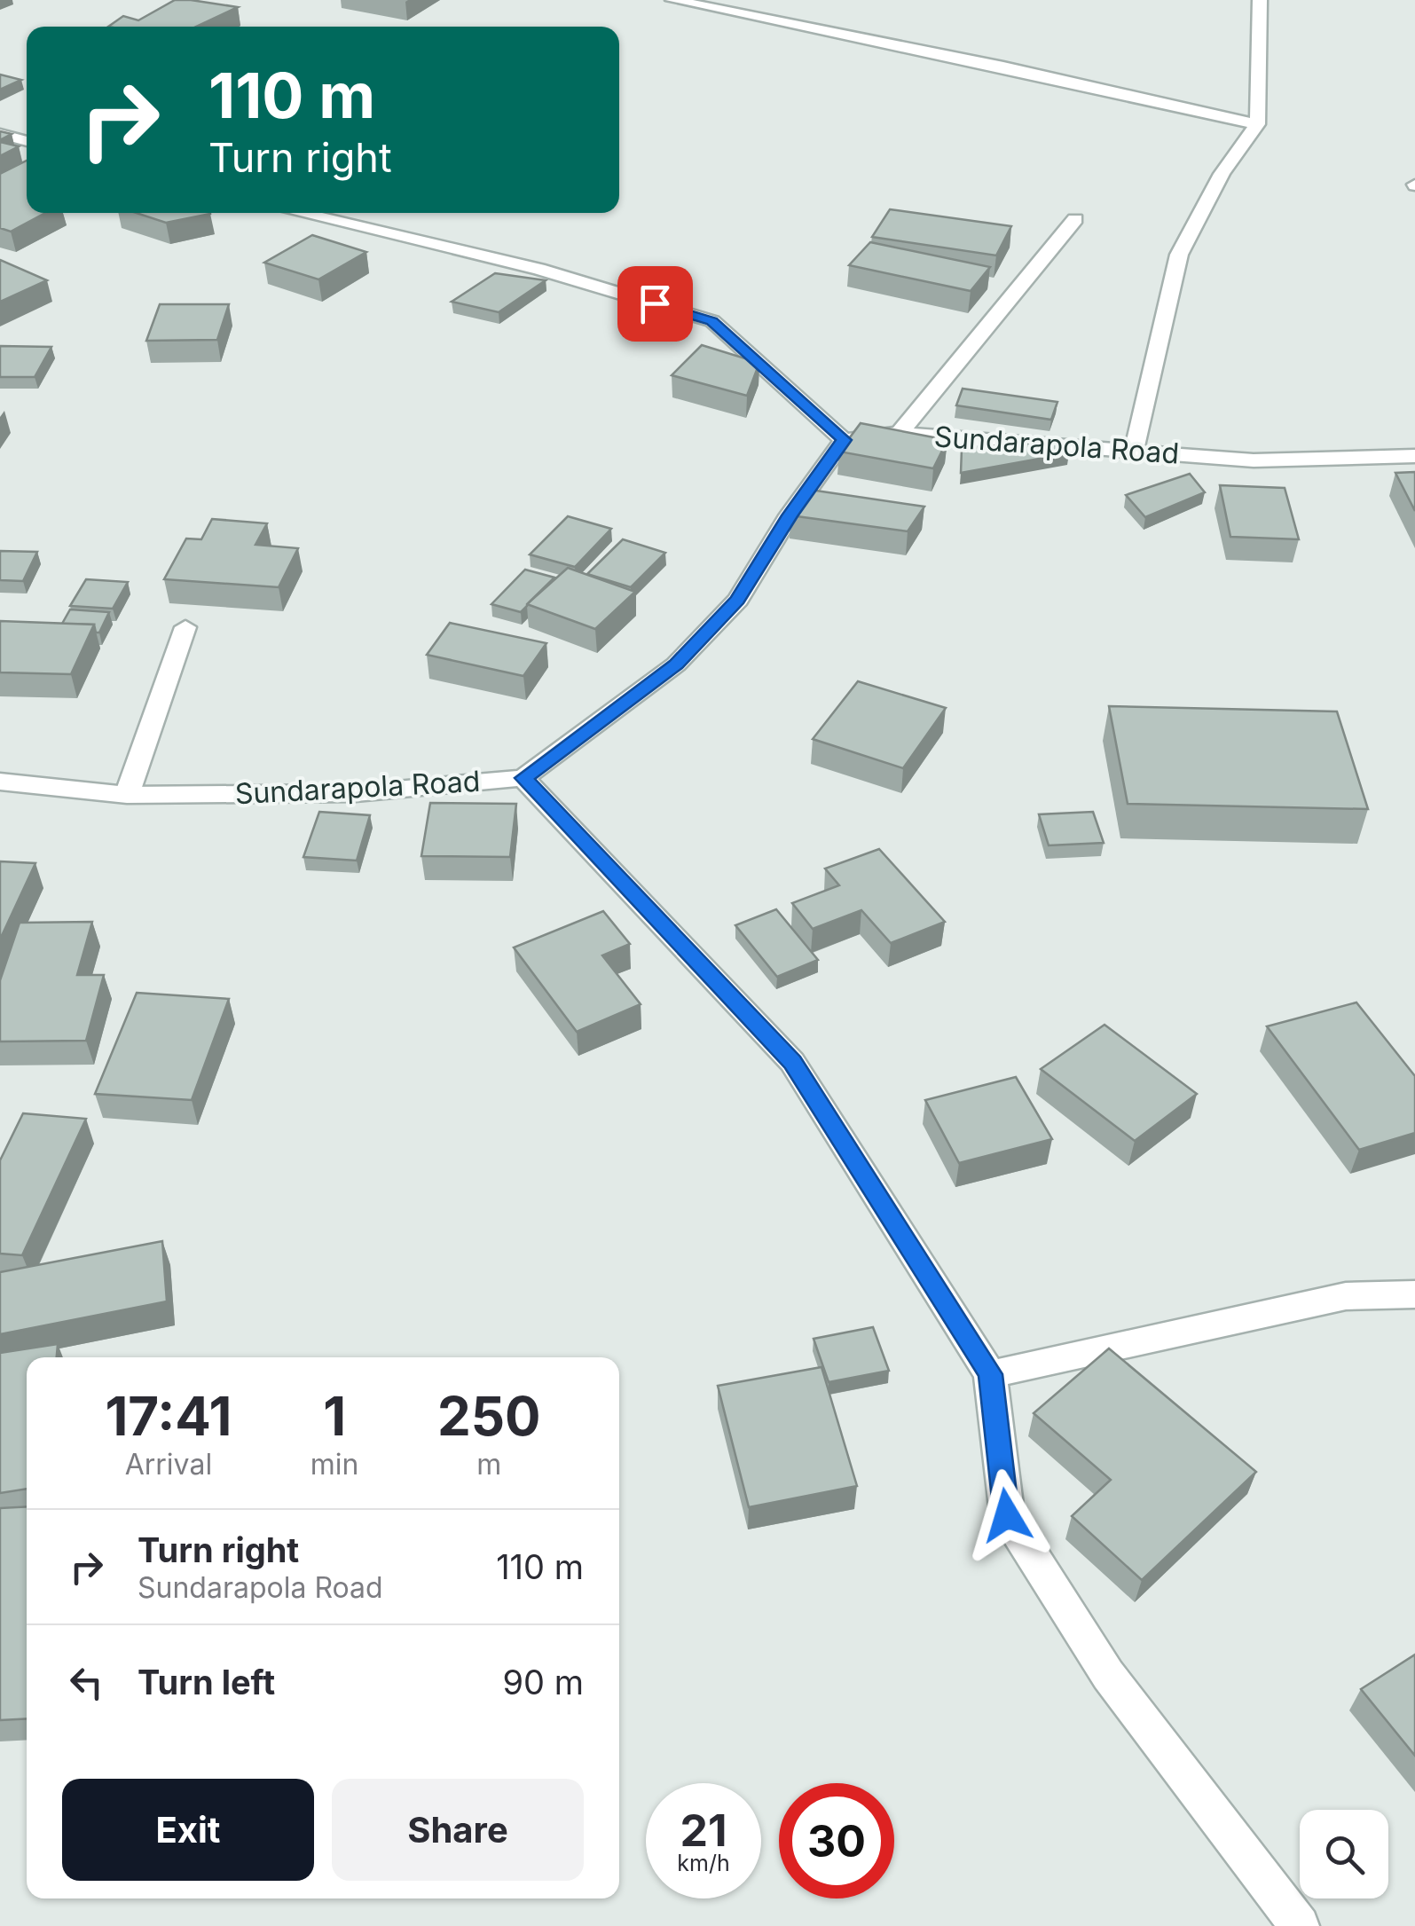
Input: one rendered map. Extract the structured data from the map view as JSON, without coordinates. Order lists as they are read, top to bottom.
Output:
{
  "streets": {
    "street": ["Sundarapola Road"]
  },
  "page": {
    "turn": ["110 m", "Turn right"],
    "eta": [
      "17:41",
      "Arrival",
      "1",
      "min",
      "250",
      "m"
    ],
    "list": [
      {
        "name": "Turn right",
        "note": "Sundarapola Road",
        "value": "110 m"
      },
      {
        "name": "Turn left",
        "value": "90 m"
      }
    ],
    "buttons": ["Exit", "Share"],
    "speed": "21 km/h",
    "limit": "30"
  }
}
